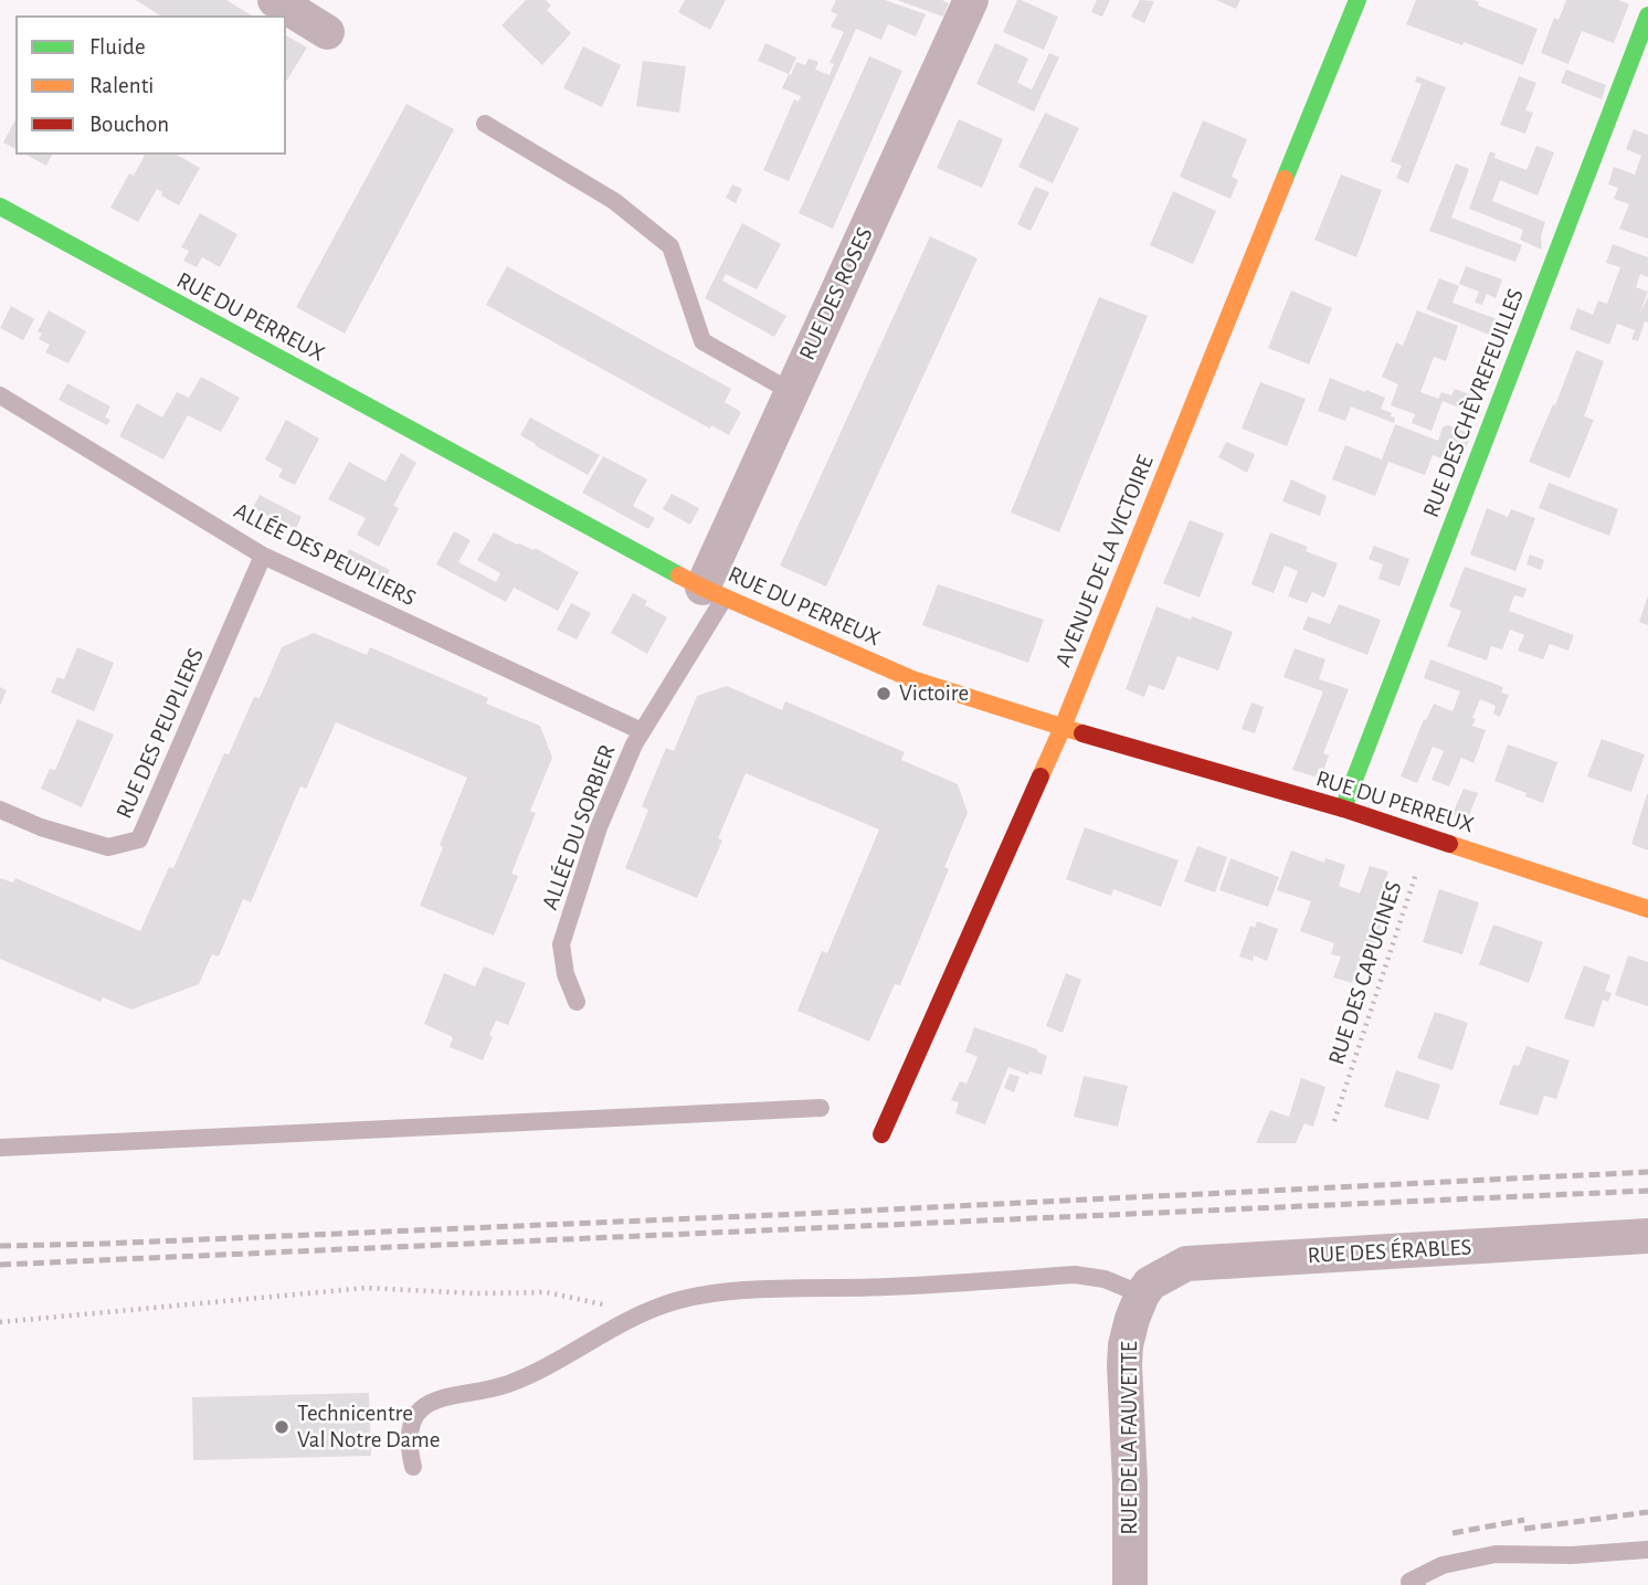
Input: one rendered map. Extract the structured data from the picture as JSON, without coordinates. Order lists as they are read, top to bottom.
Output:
{
  "streets": {
    "street": [
      "RUE DES ROSES",
      "RUE DU PERREUX",
      "RUE DES CHÈVREFEUILLES",
      "AVENUE DE LA VICTOIRE",
      "RUE DES ÉRABLES",
      "RUE DE LA FAUVETTE"
    ],
    "lane": ["ALLÉE DES PEUPLIERS", "RUE DES PEUPLIERS", "ALLÉE DU SORBIER"],
    "path": ["RUE DES CAPUCINES"]
  },
  "crossings": [
    ["RUE DES ROSES", "RUE DU PERREUX"],
    ["RUE DES ROSES", "ALLÉE DU SORBIER"],
    ["RUE DU PERREUX", "RUE DES CHÈVREFEUILLES"],
    ["RUE DU PERREUX", "AVENUE DE LA VICTOIRE"],
    ["RUE DU PERREUX", "ALLÉE DU SORBIER"],
    ["RUE DU PERREUX", "RUE DES CAPUCINES"],
    ["ALLÉE DES PEUPLIERS", "RUE DES PEUPLIERS"],
    ["ALLÉE DES PEUPLIERS", "ALLÉE DU SORBIER"],
    ["RUE DES ÉRABLES", "RUE DE LA FAUVETTE"]
  ],
  "places": ["Victoire", "Technicentre Val Notre Dame"],
  "legend": ["Fluide", "Ralenti", "Bouchon"]
}
